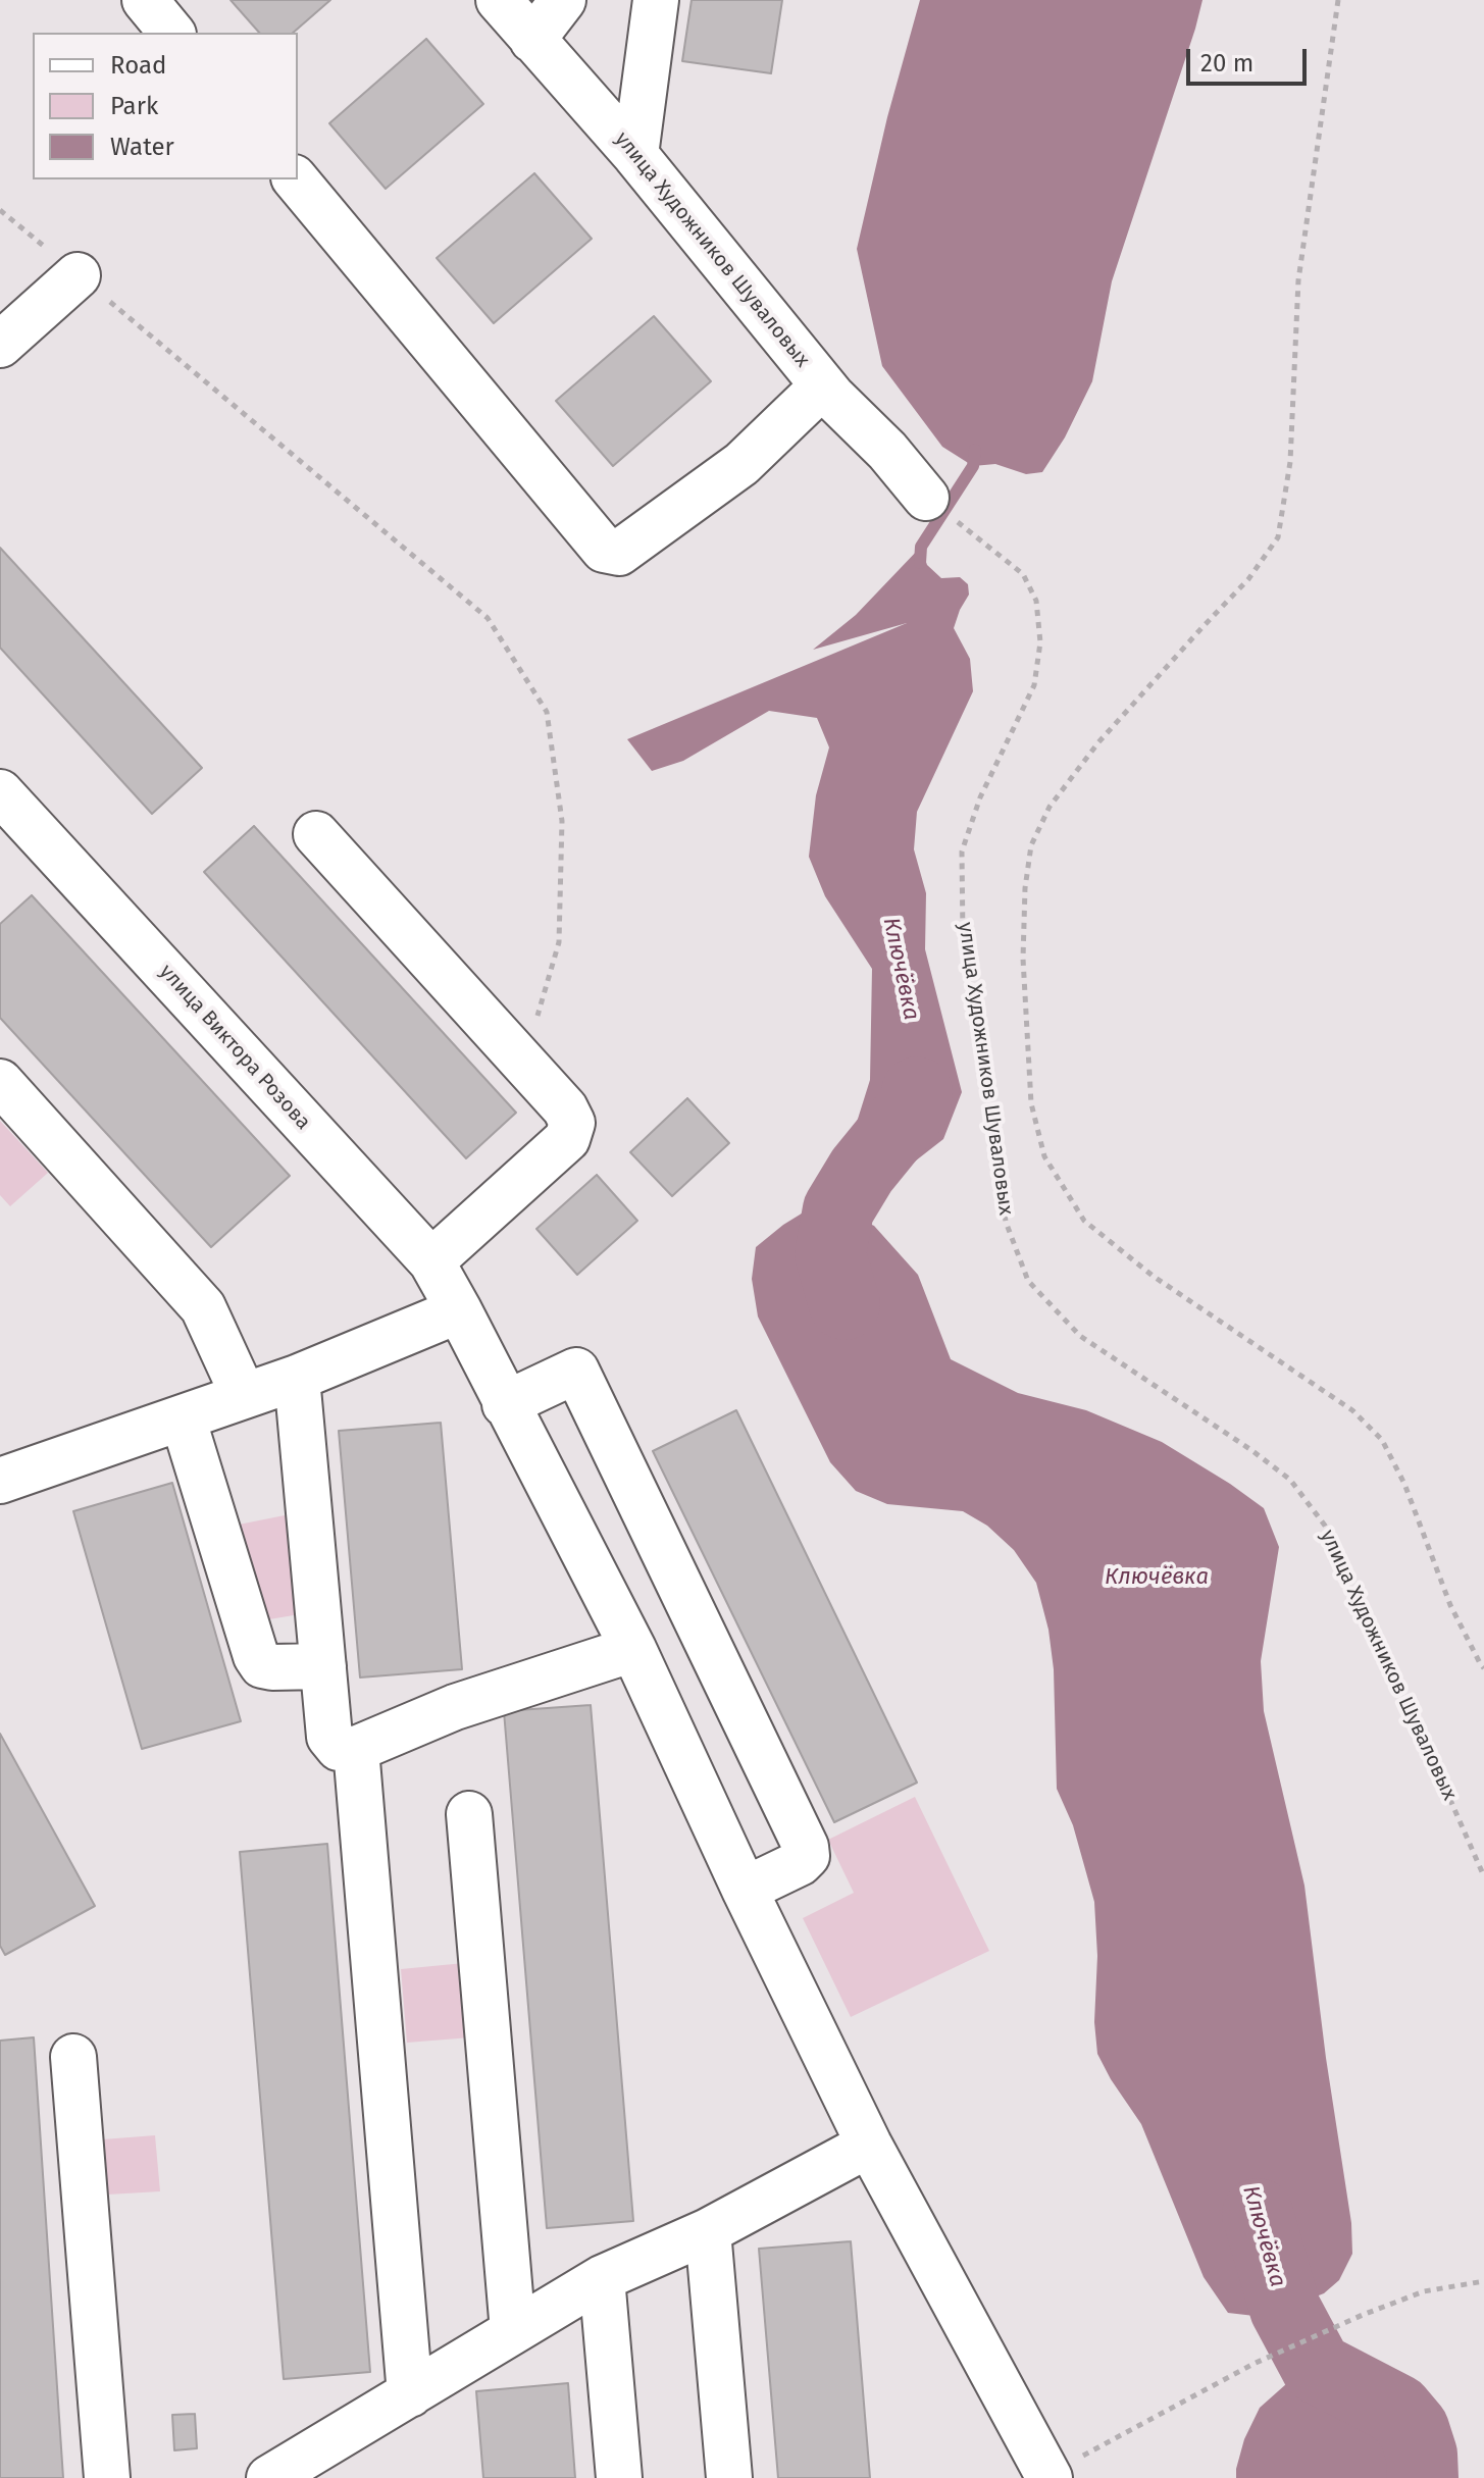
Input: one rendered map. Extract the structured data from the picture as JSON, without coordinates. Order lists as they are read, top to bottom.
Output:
{
  "streets": {
    "street": ["улица Художников Шуваловых", "улица Виктора Розова"]
  },
  "water": ["Ключёвка"],
  "legend": ["Road", "Park", "Water"],
  "scale_bar": "20 m"
}
